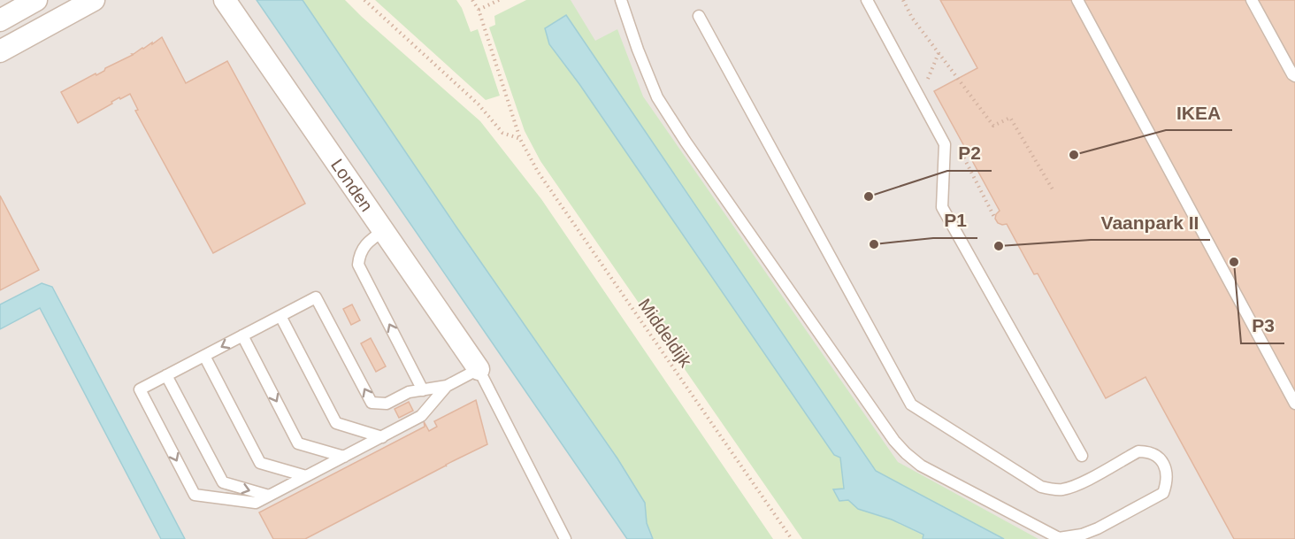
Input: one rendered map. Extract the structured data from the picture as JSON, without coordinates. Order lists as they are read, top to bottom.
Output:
{
  "streets": {
    "street": ["Londen"],
    "path": ["Middeldijk"]
  },
  "places": [
    "IKEA",
    "P2",
    "P1",
    "Vaanpark II",
    "P3"
  ]
}
